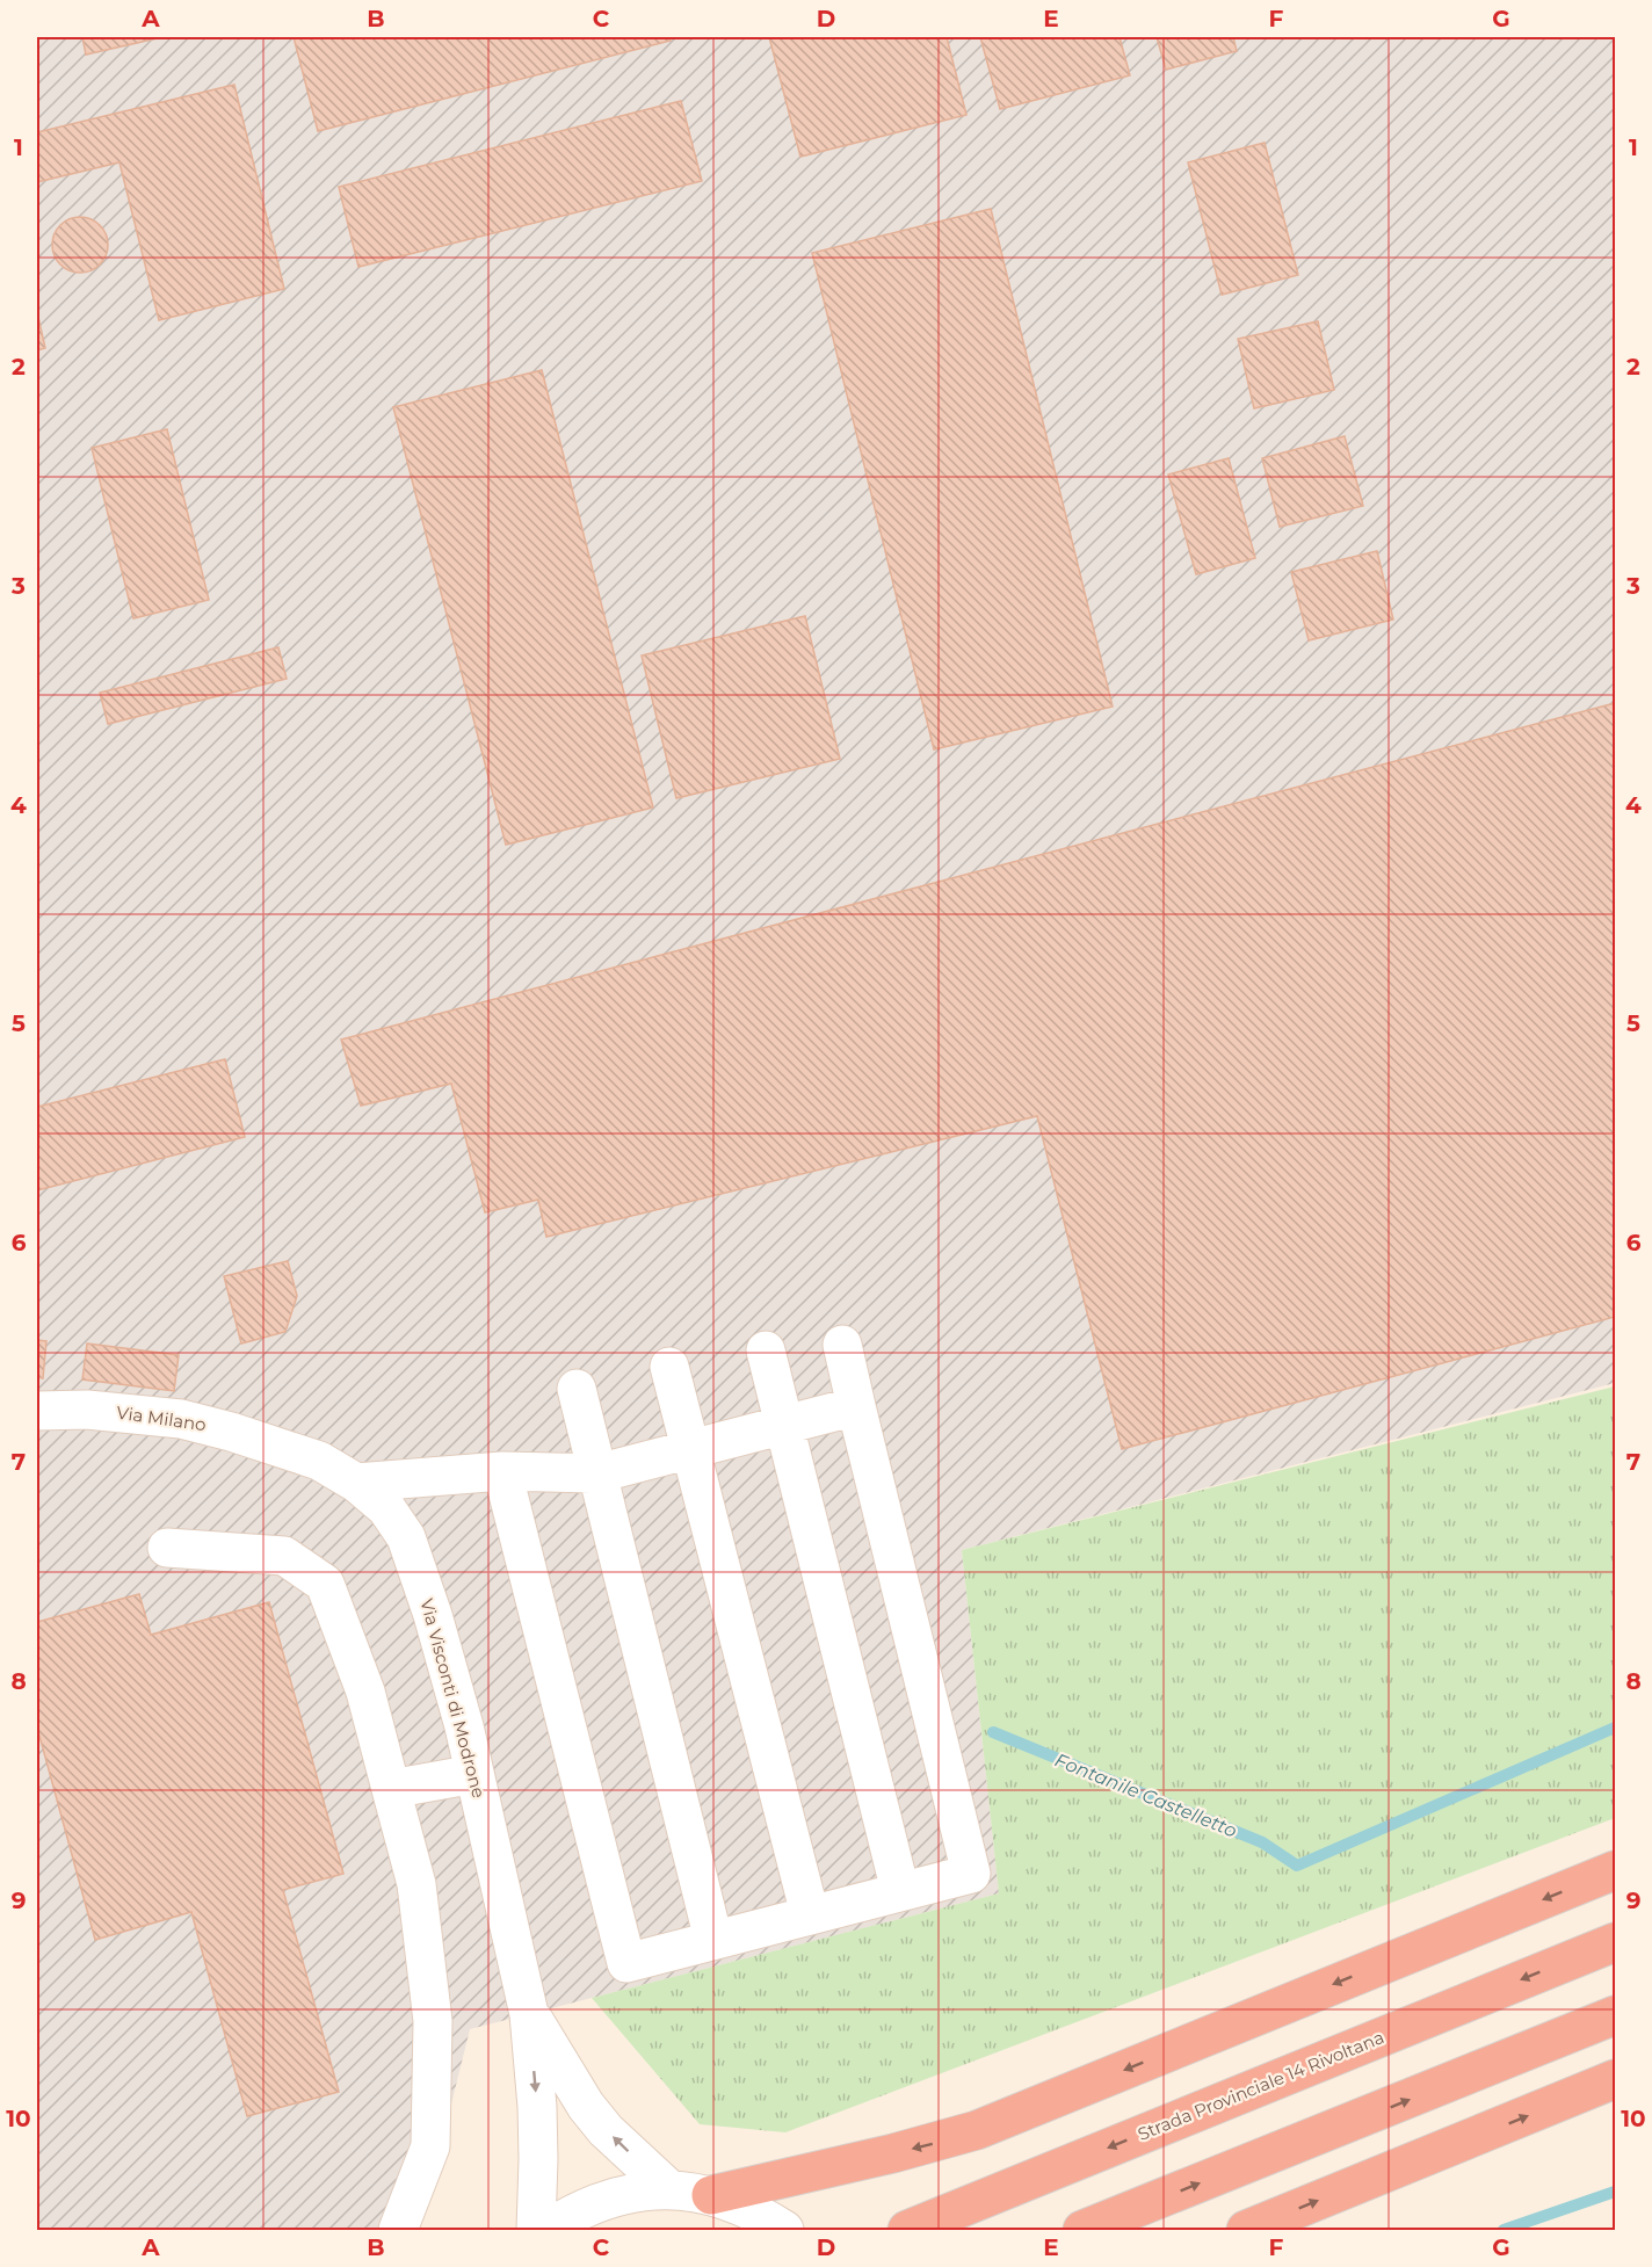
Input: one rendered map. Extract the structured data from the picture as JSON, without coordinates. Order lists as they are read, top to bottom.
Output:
{
  "streets": {
    "highway": ["Strada Provinciale 14 Rivoltana"],
    "street": ["Via Milano", "Via Visconti di Modrone"]
  },
  "crossings": [
    ["Via Milano", "Via Visconti di Modrone"]
  ],
  "water": ["Fontanile Castelletto"],
  "grid": {
    "columns": [
      "A",
      "B",
      "C",
      "D",
      "E",
      "F",
      "G"
    ],
    "rows": [
      "1",
      "2",
      "3",
      "4",
      "5",
      "6",
      "7",
      "8",
      "9",
      "10"
    ]
  }
}
